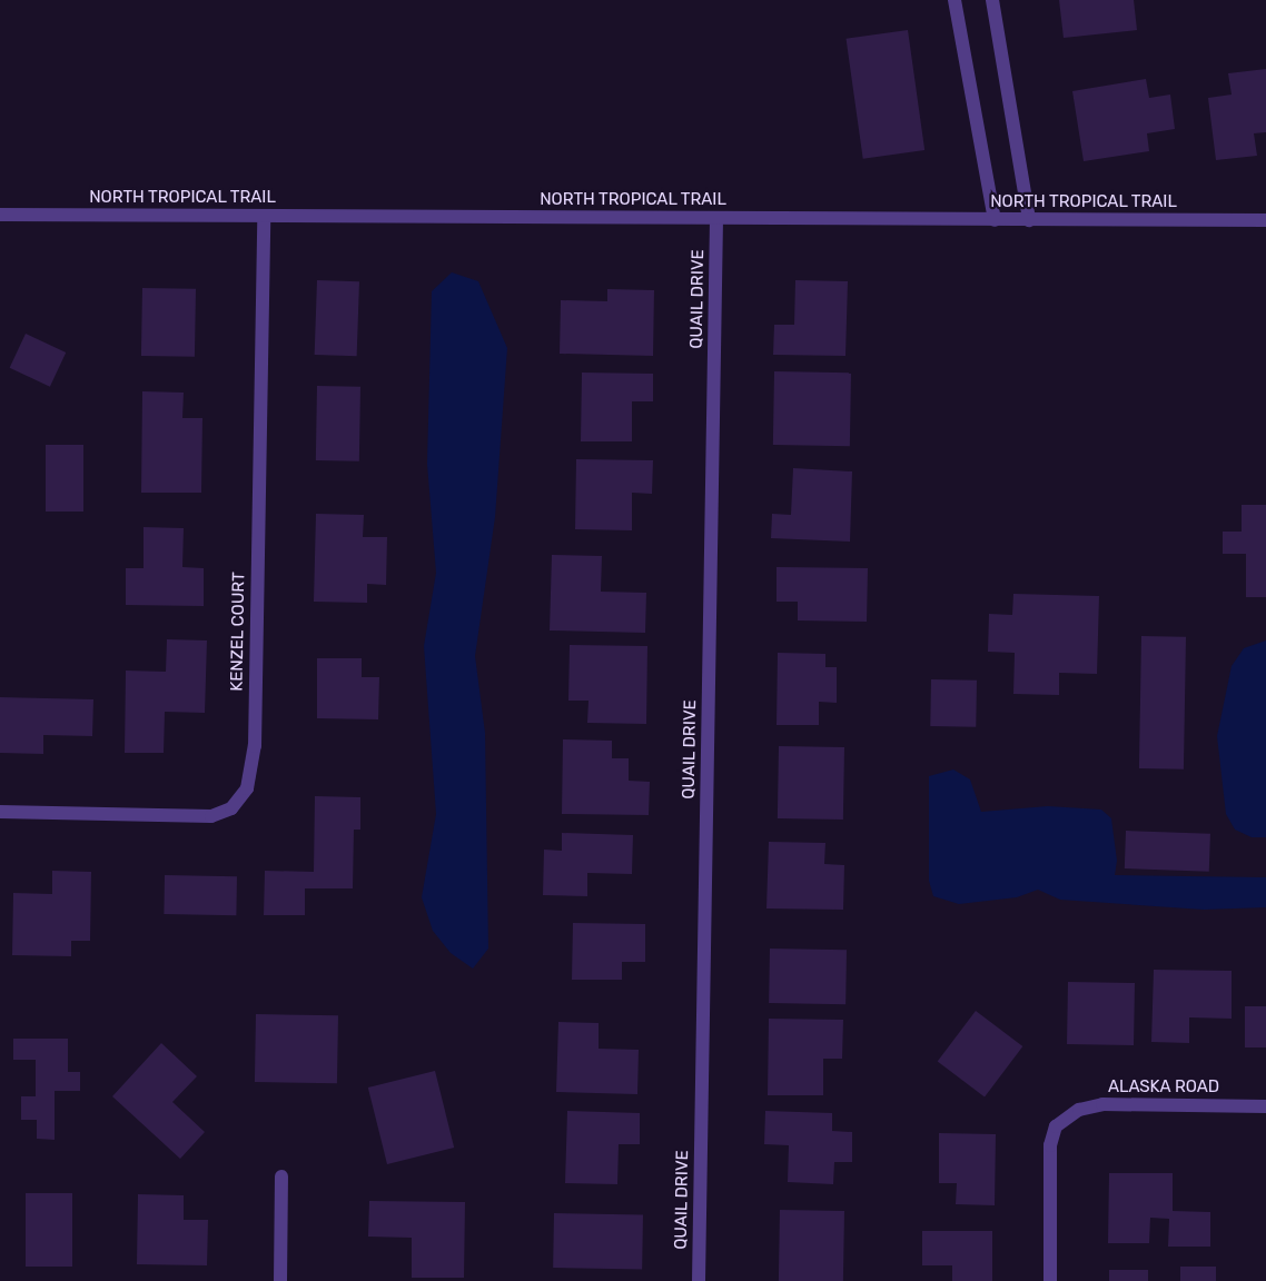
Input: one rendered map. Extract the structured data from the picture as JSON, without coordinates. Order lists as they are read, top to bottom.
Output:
{
  "streets": {
    "street": [
      "NORTH TROPICAL TRAIL",
      "QUAIL DRIVE",
      "KENZEL COURT",
      "ALASKA ROAD"
    ]
  },
  "crossings": [
    ["NORTH TROPICAL TRAIL", "QUAIL DRIVE"],
    ["NORTH TROPICAL TRAIL", "KENZEL COURT"]
  ]
}
